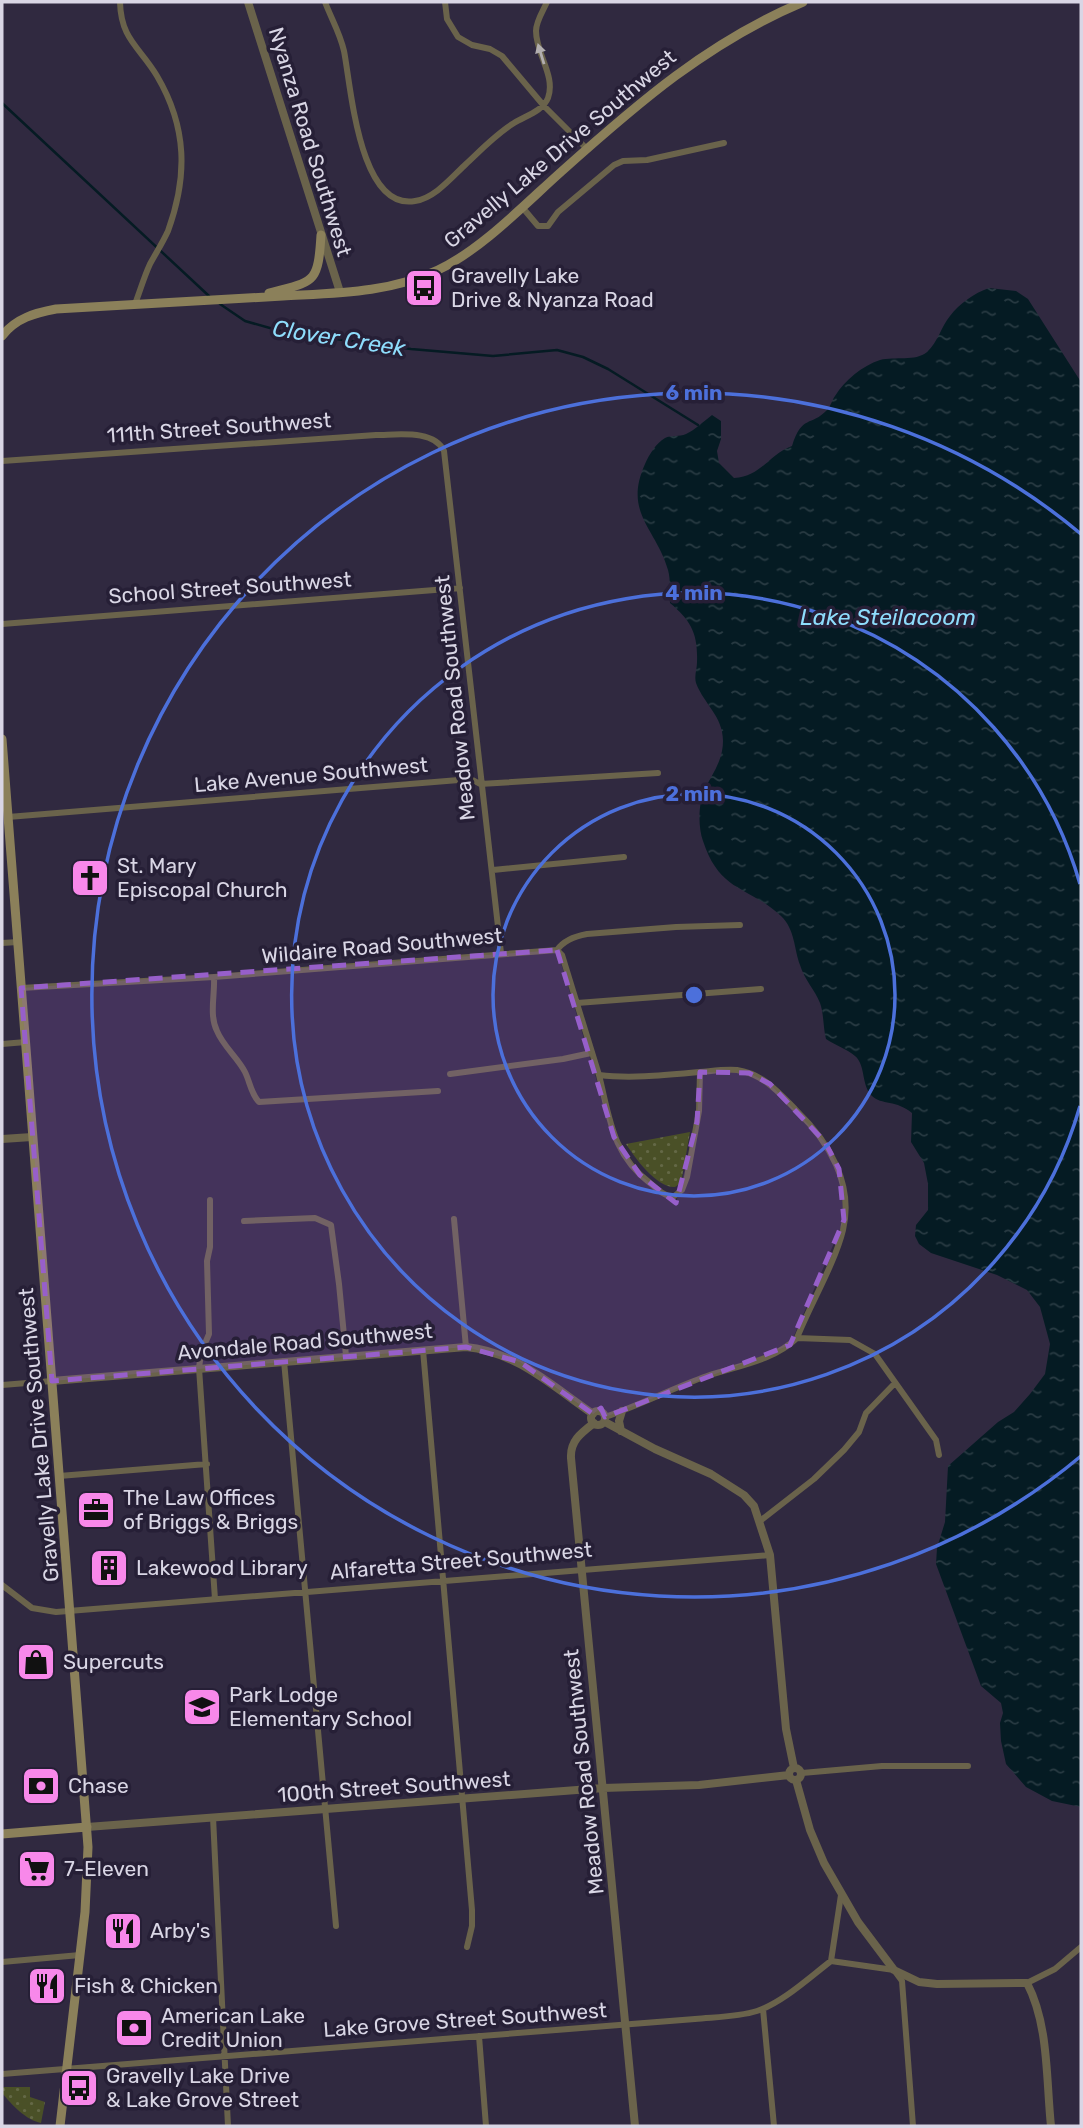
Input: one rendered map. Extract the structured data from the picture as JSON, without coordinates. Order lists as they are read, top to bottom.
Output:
{
  "streets": {
    "main road": ["Gravelly Lake Drive Southwest", "100th Street Southwest"],
    "street": [
      "Nyanza Road Southwest",
      "111th Street Southwest",
      "School Street Southwest",
      "Meadow Road Southwest",
      "Lake Avenue Southwest",
      "Wildaire Road Southwest",
      "Avondale Road Southwest",
      "Alfaretta Street Southwest",
      "Lake Grove Street Southwest"
    ]
  },
  "crossings": [
    ["Nyanza Road Southwest", "Gravelly Lake Drive Southwest"],
    ["Gravelly Lake Drive Southwest", "Lake Avenue Southwest"],
    ["Gravelly Lake Drive Southwest", "Wildaire Road Southwest"],
    ["Gravelly Lake Drive Southwest", "Avondale Road Southwest"],
    ["Gravelly Lake Drive Southwest", "Alfaretta Street Southwest"],
    ["Gravelly Lake Drive Southwest", "100th Street Southwest"],
    ["Gravelly Lake Drive Southwest", "Lake Grove Street Southwest"],
    ["111th Street Southwest", "Meadow Road Southwest"],
    ["School Street Southwest", "Meadow Road Southwest"],
    ["Meadow Road Southwest", "Lake Avenue Southwest"],
    ["Meadow Road Southwest", "Wildaire Road Southwest"],
    ["Meadow Road Southwest", "Avondale Road Southwest"],
    ["Meadow Road Southwest", "Alfaretta Street Southwest"],
    ["Meadow Road Southwest", "100th Street Southwest"],
    ["Meadow Road Southwest", "Lake Grove Street Southwest"]
  ],
  "water": ["Clover Creek", "Lake Steilacoom"],
  "places": {
    "bus stop": ["Gravelly Lake Drive & Nyanza Road", "Gravelly Lake Drive & Lake Grove Street"],
    "church": ["St. Mary Episcopal Church"],
    "office": ["The Law Offices of Briggs & Briggs"],
    "building": ["Lakewood Library"],
    "shop": ["Supercuts"],
    "school or university": ["Park Lodge Elementary School"],
    "bank": ["Chase", "American Lake Credit Union"],
    "supermarket": ["7-Eleven"],
    "restaurant": ["Arby's", "Fish & Chicken"]
  },
  "rings": ["6 min", "4 min", "2 min"]
}
